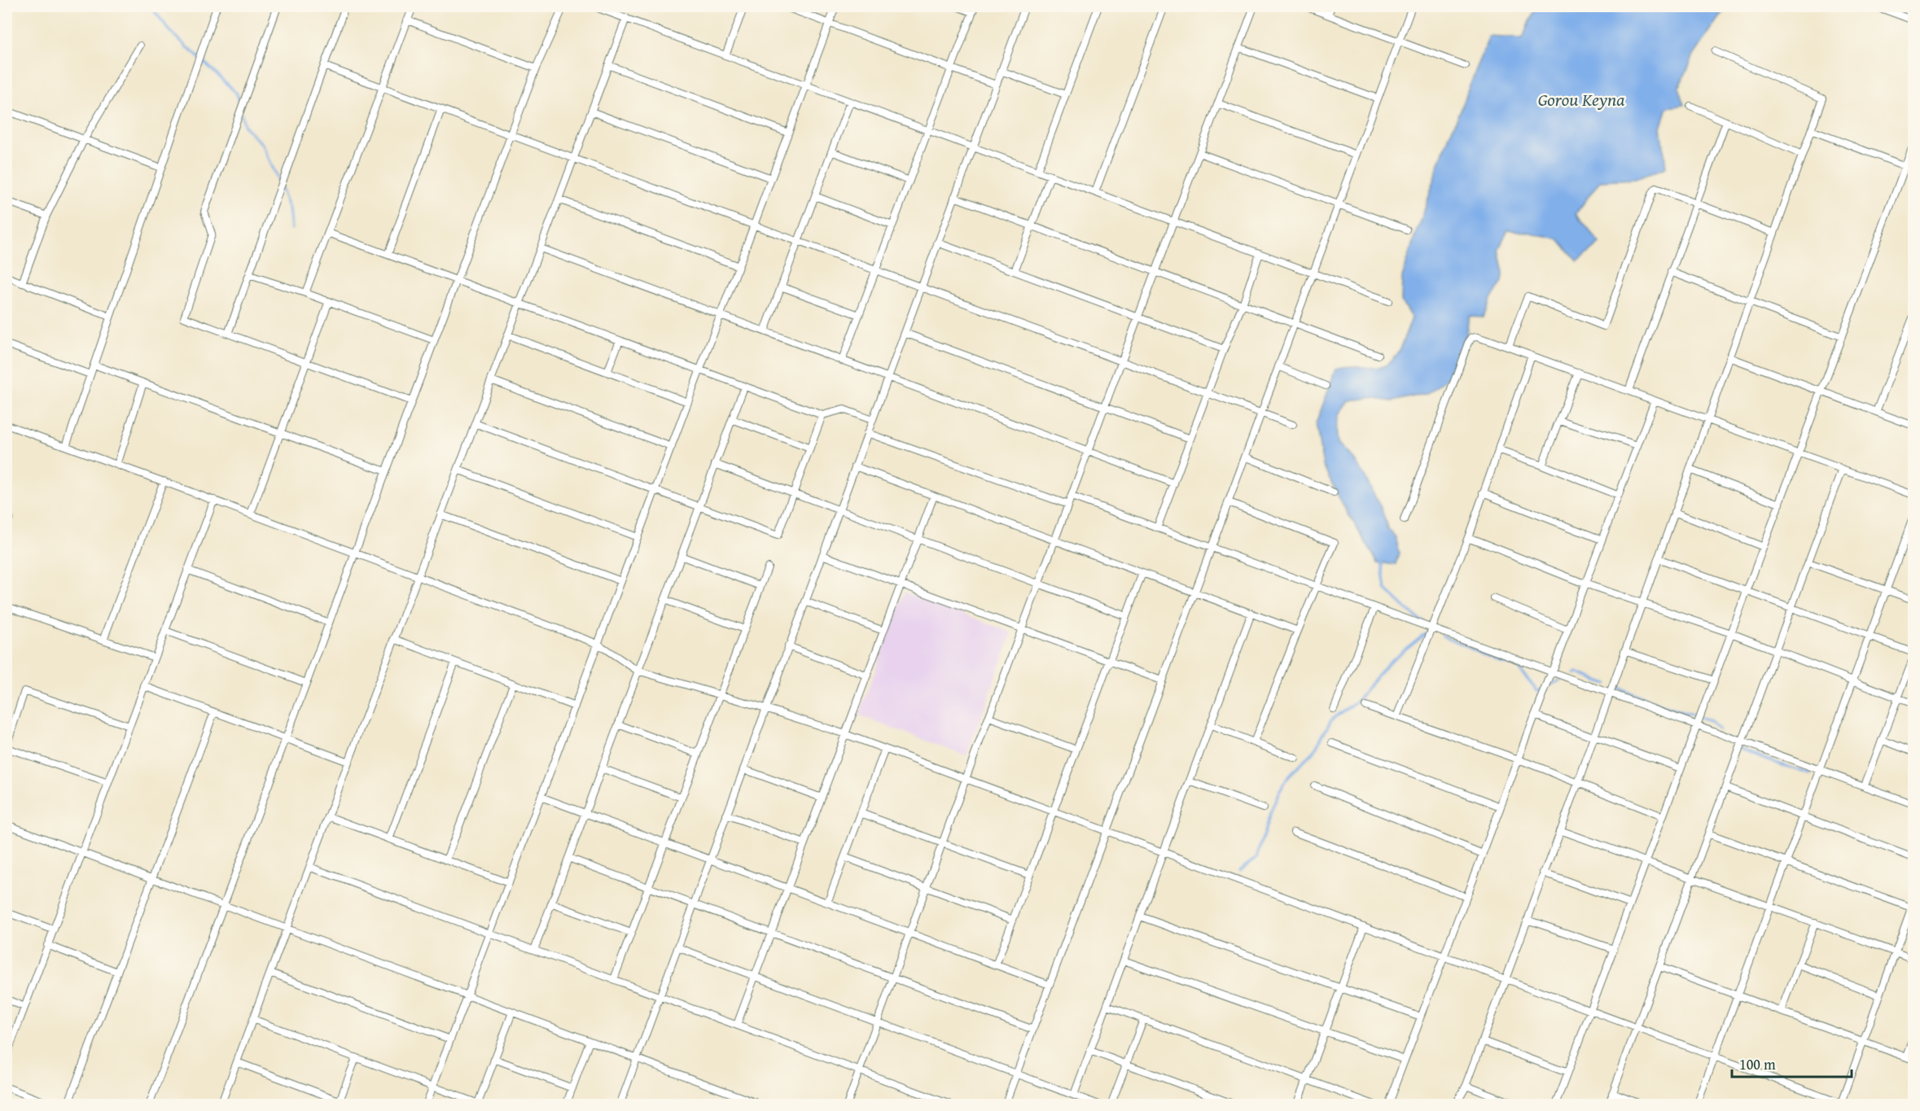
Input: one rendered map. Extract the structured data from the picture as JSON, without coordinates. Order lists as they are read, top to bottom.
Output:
{
  "water": ["Gorou Keyna"],
  "scale_bar": "100 m"
}
